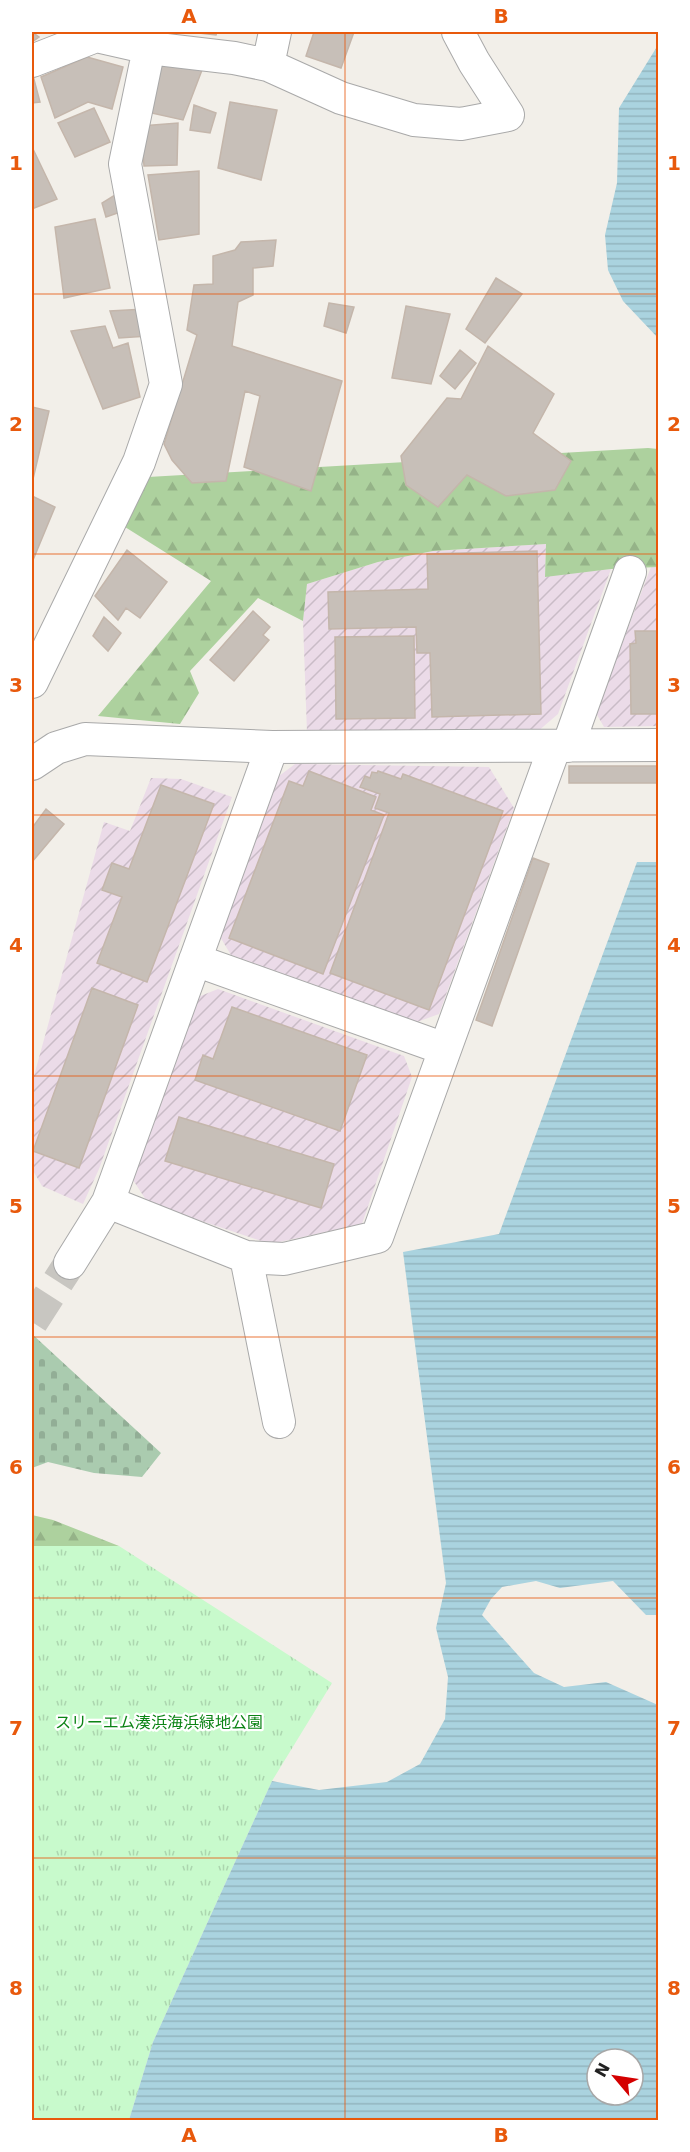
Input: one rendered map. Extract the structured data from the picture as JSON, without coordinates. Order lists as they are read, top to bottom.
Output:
{
  "parks": ["スリーエム湊浜海浜緑地公園"],
  "north": "top left",
  "grid": {
    "columns": ["A", "B"],
    "rows": [
      "1",
      "2",
      "3",
      "4",
      "5",
      "6",
      "7",
      "8"
    ]
  }
}
